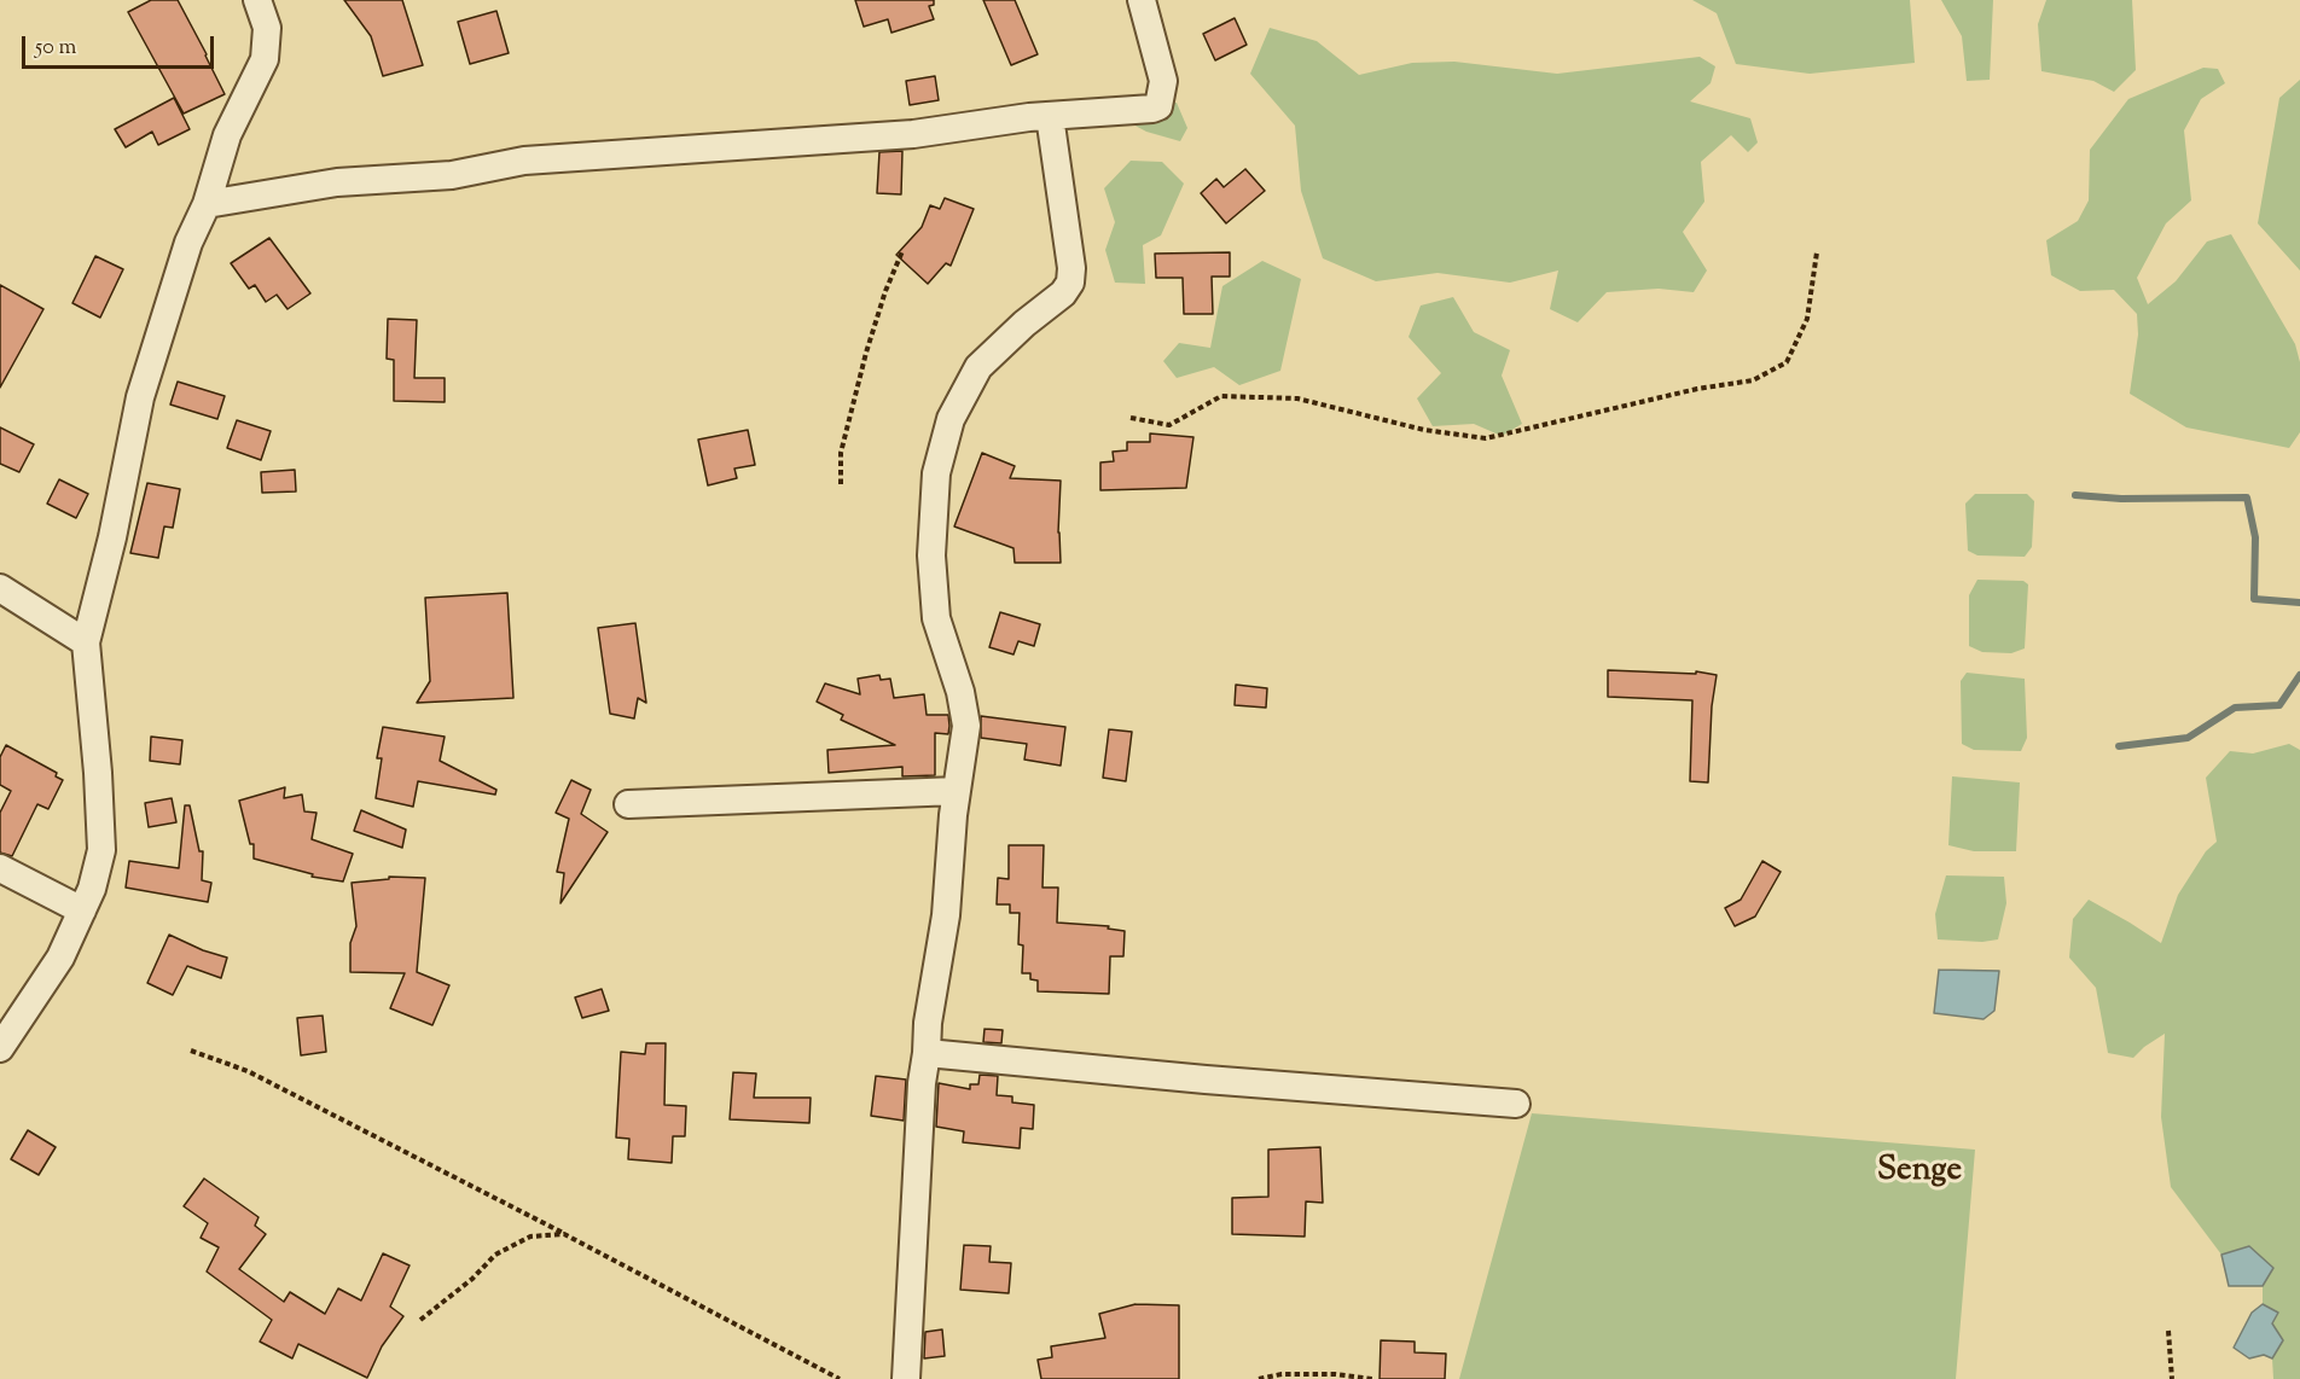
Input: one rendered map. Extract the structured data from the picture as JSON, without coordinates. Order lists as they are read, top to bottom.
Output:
{
  "districts": ["Senge"],
  "scale_bar": "50 m"
}
